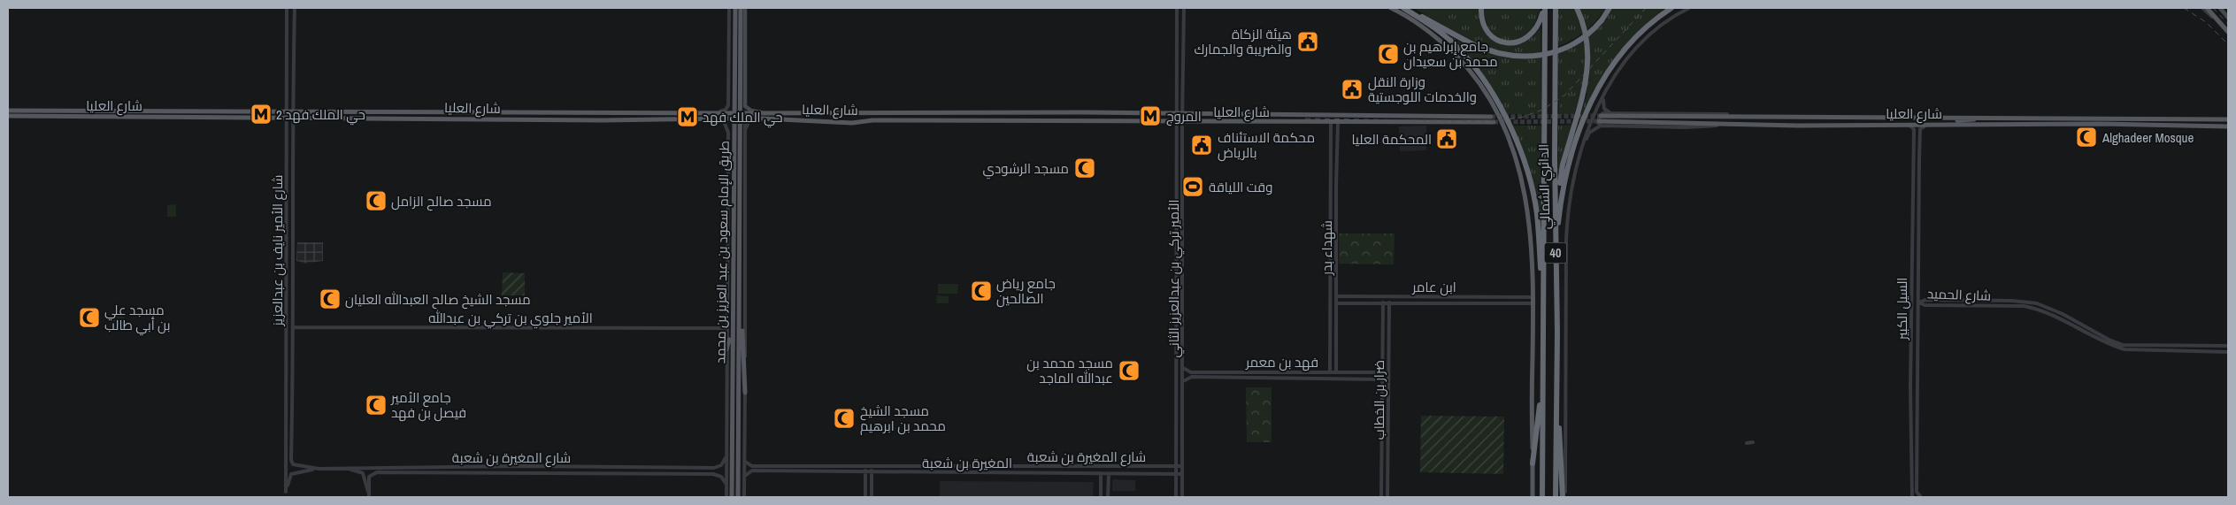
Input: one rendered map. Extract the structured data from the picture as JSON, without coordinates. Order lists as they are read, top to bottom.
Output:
{
  "streets": {
    "highway": ["الدائري الشمالي", "40"],
    "main road": ["شارع العليا", "طريق الإمام سعود بن عبد العزيز بن محمد"],
    "street": [
      "شهداء بدر",
      "شارع الأمير نايف بن عبدالعزيز",
      "الأمير تركي بن عبدالعزيز الثاني",
      "ابن عامر",
      "شارع الحميد",
      "السيل الكبير",
      "الأمير جلوي بن تركي بن عبدالله",
      "فهد بن معمر",
      "ضرار بن الخطاب",
      "شارع المغيرة بن شعبة",
      "المغيرة بن شعبة"
    ]
  },
  "crossings": [
    ["شارع العليا", "شهداء بدر"],
    ["شارع العليا", "شارع الأمير نايف بن عبدالعزيز"],
    ["شارع العليا", "الأمير تركي بن عبدالعزيز الثاني"],
    ["شارع العليا", "السيل الكبير"],
    ["الدائري الشمالي", "ابن عامر"],
    ["شهداء بدر", "ابن عامر"],
    ["شهداء بدر", "فهد بن معمر"],
    ["شارع الأمير نايف بن عبدالعزيز", "الأمير جلوي بن تركي بن عبدالله"],
    ["شارع الأمير نايف بن عبدالعزيز", "شارع المغيرة بن شعبة"],
    ["الأمير تركي بن عبدالعزيز الثاني", "فهد بن معمر"],
    ["الأمير تركي بن عبدالعزيز الثاني", "شارع المغيرة بن شعبة"],
    ["الأمير تركي بن عبدالعزيز الثاني", "المغيرة بن شعبة"],
    ["ابن عامر", "ضرار بن الخطاب"],
    ["شارع الحميد", "السيل الكبير"],
    ["فهد بن معمر", "ضرار بن الخطاب"]
  ],
  "places": {
    "public building": [
      "هيئة الزكاة والضريبة والجمارك",
      "وزارة النقل والخدمات اللوجستية",
      "المحكمة العليا",
      "محكمة الاستئناف بالرياض"
    ],
    "mosque": [
      "جامع إبراهيم بن محمد بن سعيدان",
      "Alghadeer Mosque",
      "مسجد الرشودي",
      "مسجد صالح الزامل",
      "جامع رياض الصالحين",
      "مسجد الشيخ صالح العبدالله العليان",
      "مسجد علي بن أبي طالب",
      "مسجد محمد بن عبدالله الماجد",
      "جامع الأمير فيصل بن فهد",
      "مسجد الشيخ محمد بن ابرهيم"
    ],
    "metro station": ["حي الملك فهد 2", "المروج", "حي الملك فهد"],
    "sports": ["وقت اللياقة"]
  }
}
